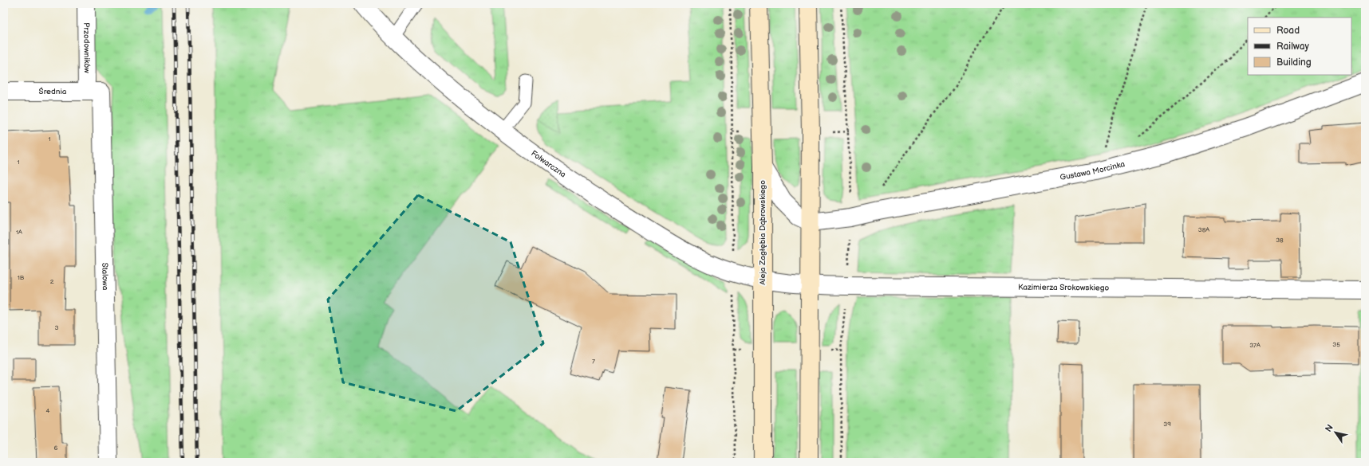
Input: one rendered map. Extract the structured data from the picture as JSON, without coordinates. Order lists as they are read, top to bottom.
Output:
{
  "streets": {
    "street": [
      "Przodowników",
      "Średnia",
      "Folwarczna",
      "Gustawa Morcinka",
      "Aleja Zagłębia Dąbrowskiego",
      "Stalowa",
      "Kazimierza Srokowskiego"
    ]
  },
  "crossings": [
    ["Przodowników", "Średnia"],
    ["Przodowników", "Stalowa"],
    ["Średnia", "Stalowa"],
    ["Folwarczna", "Aleja Zagłębia Dąbrowskiego"],
    ["Folwarczna", "Kazimierza Srokowskiego"],
    ["Aleja Zagłębia Dąbrowskiego", "Kazimierza Srokowskiego"]
  ],
  "house_numbers": [
    "1",
    "1",
    "38A",
    "1A",
    "38",
    "1B",
    "2",
    "3",
    "35",
    "37A",
    "7",
    "4",
    "39",
    "6"
  ],
  "legend": ["Road", "Railway", "Building"],
  "north": "top left"
}
